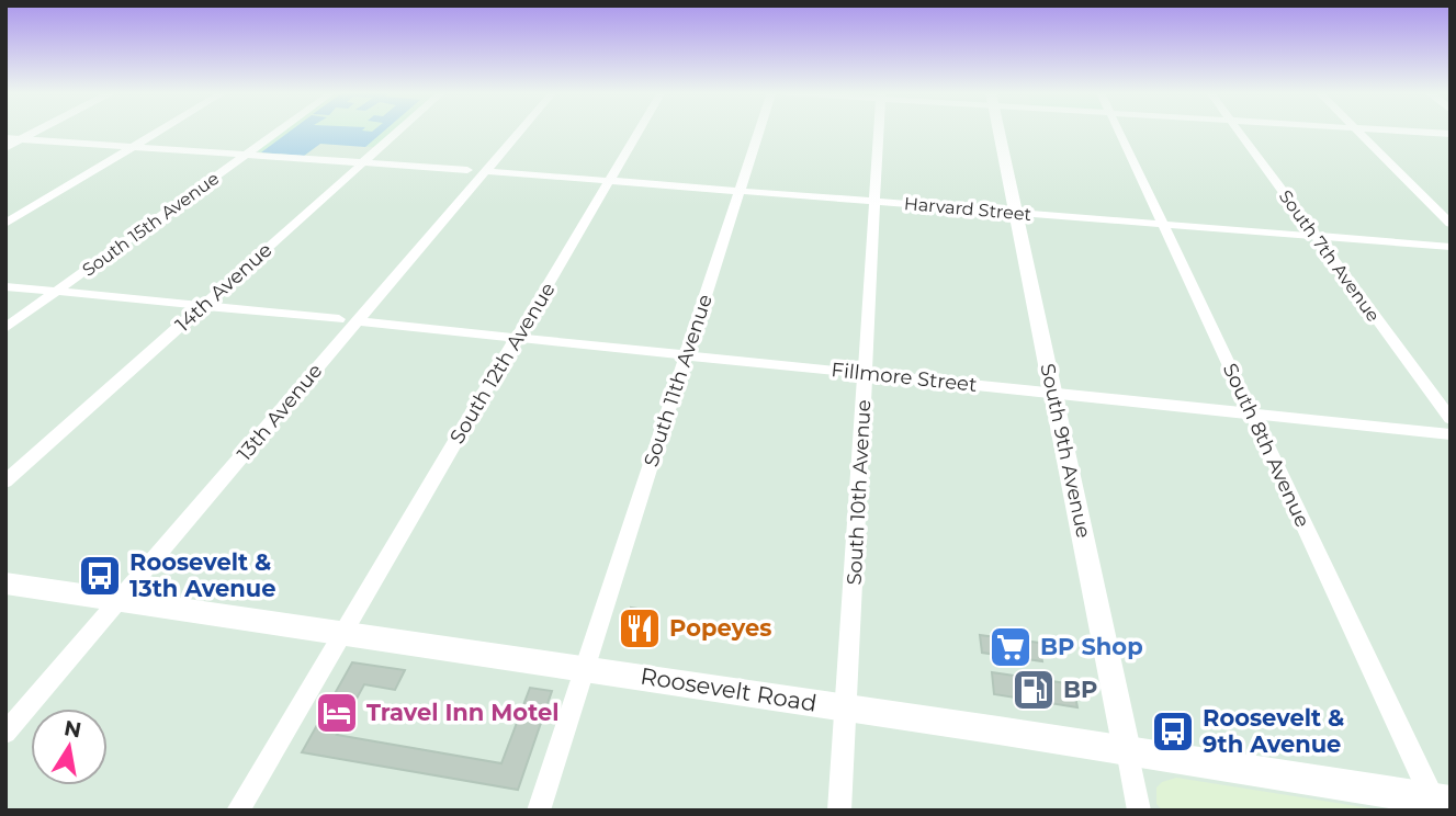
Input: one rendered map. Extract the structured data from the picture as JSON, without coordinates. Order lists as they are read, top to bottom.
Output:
{
  "streets": {
    "main road": ["Roosevelt Road"],
    "street": [
      "Harvard Street",
      "South 15th Avenue",
      "South 7th Avenue",
      "14th Avenue",
      "South 12th Avenue",
      "Fillmore Street",
      "South 11th Avenue",
      "13th Avenue",
      "South 8th Avenue",
      "South 9th Avenue",
      "South 10th Avenue"
    ]
  },
  "crossings": [
    ["Harvard Street", "South 7th Avenue"],
    ["Harvard Street", "South 12th Avenue"],
    ["Harvard Street", "South 11th Avenue"],
    ["Harvard Street", "13th Avenue"],
    ["Harvard Street", "South 8th Avenue"],
    ["Harvard Street", "South 9th Avenue"],
    ["Harvard Street", "South 10th Avenue"],
    ["South 12th Avenue", "Fillmore Street"],
    ["South 12th Avenue", "Roosevelt Road"],
    ["Fillmore Street", "South 11th Avenue"],
    ["Fillmore Street", "13th Avenue"],
    ["Fillmore Street", "South 8th Avenue"],
    ["Fillmore Street", "South 9th Avenue"],
    ["Fillmore Street", "South 10th Avenue"],
    ["South 11th Avenue", "Roosevelt Road"],
    ["13th Avenue", "Roosevelt Road"],
    ["South 8th Avenue", "Roosevelt Road"],
    ["South 9th Avenue", "Roosevelt Road"],
    ["South 10th Avenue", "Roosevelt Road"]
  ],
  "places": {
    "bus stop": ["Roosevelt & 13th Avenue", "Roosevelt & 9th Avenue"],
    "restaurant": ["Popeyes"],
    "supermarket": ["BP Shop"],
    "fuel station": ["BP"],
    "hotel": ["Travel Inn Motel"]
  },
  "north": "top"
}
